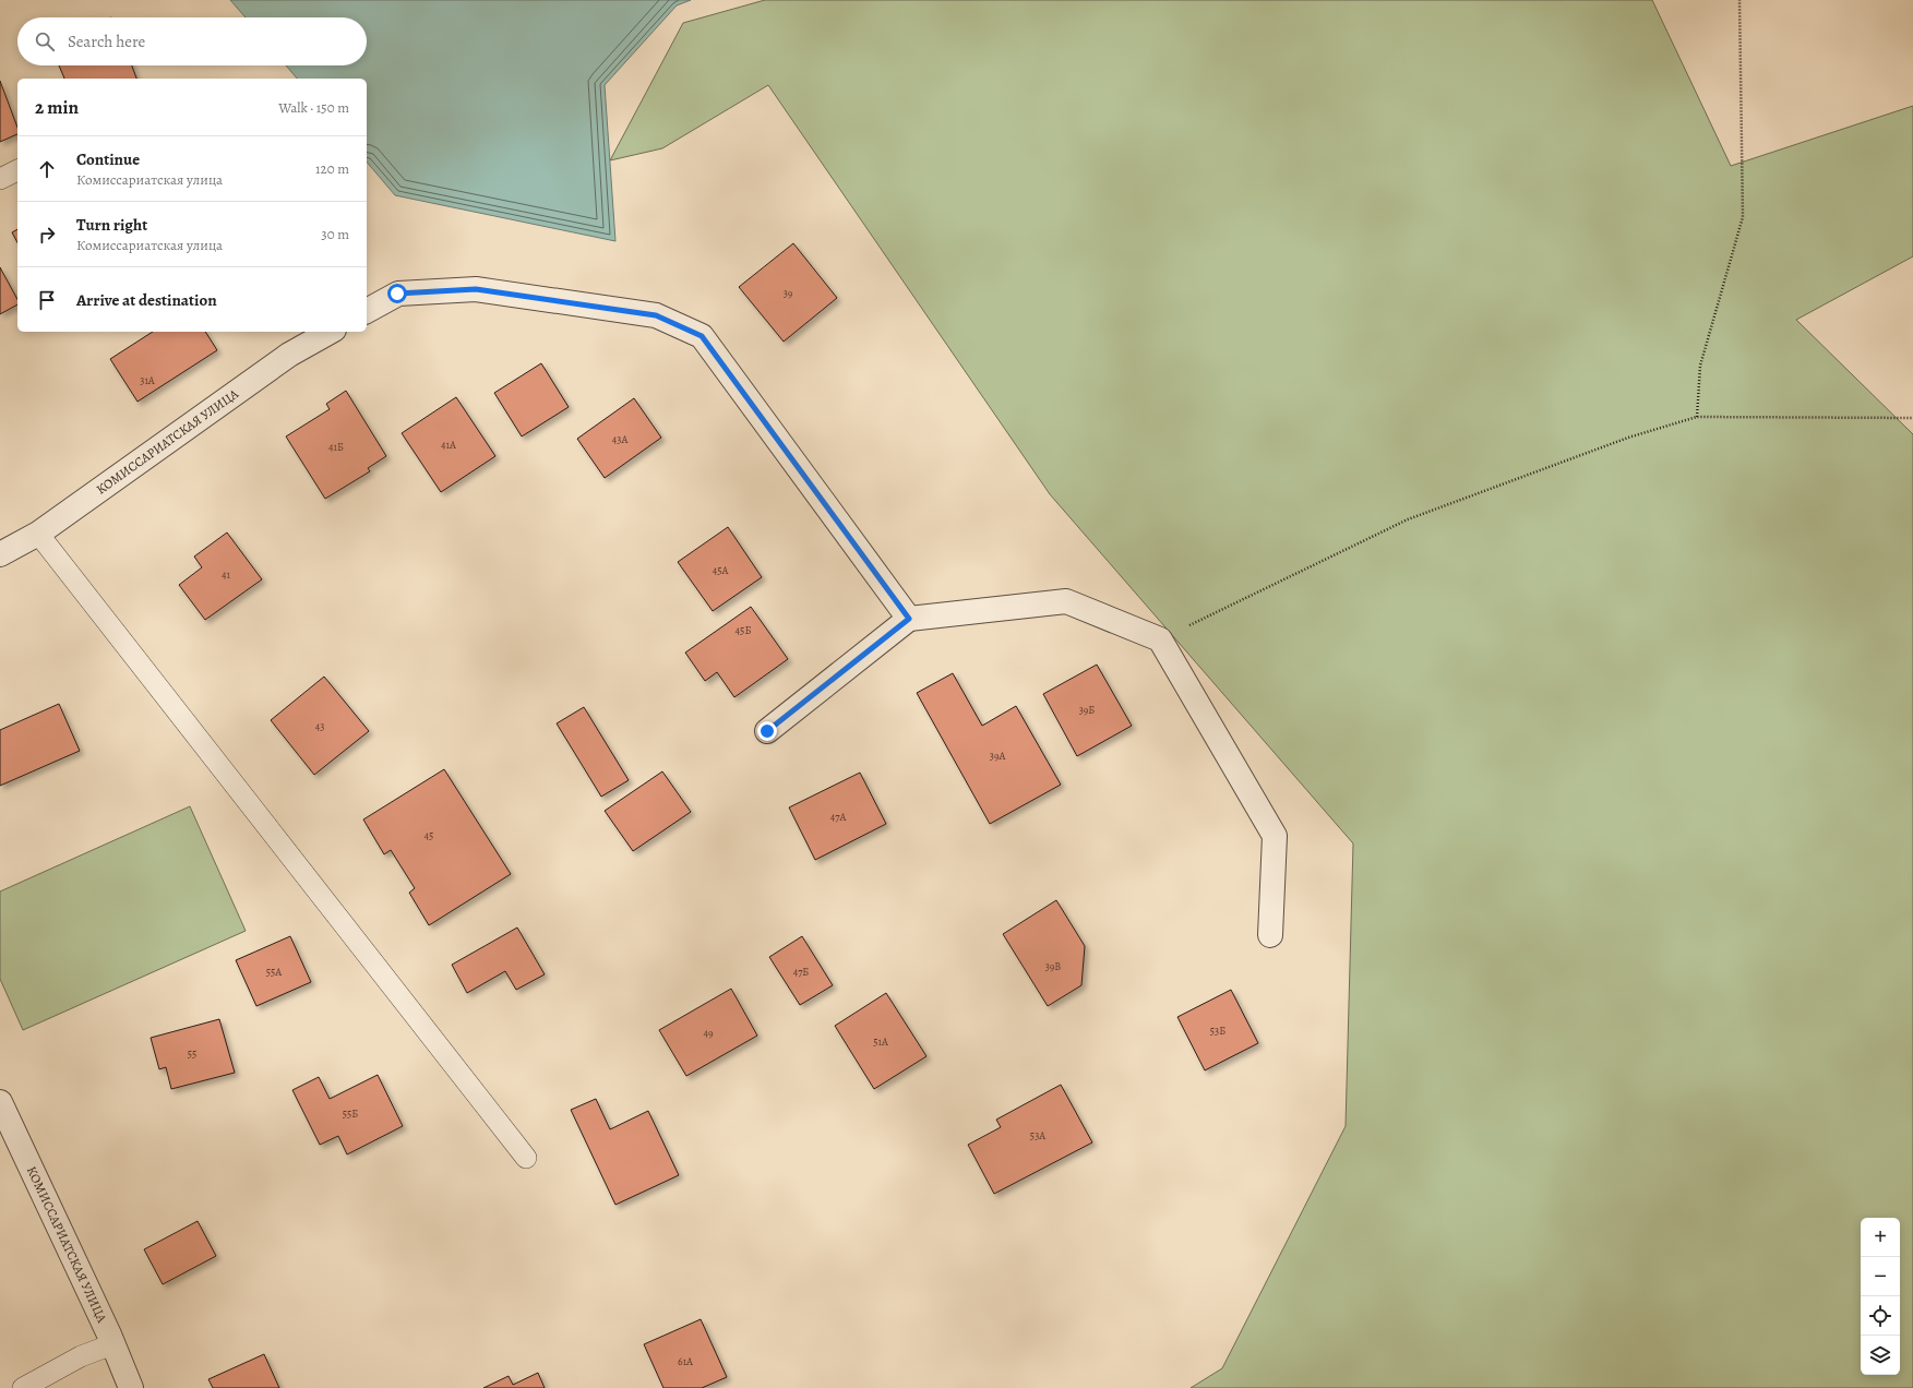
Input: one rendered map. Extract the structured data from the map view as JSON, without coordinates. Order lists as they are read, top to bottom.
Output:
{
  "streets": {
    "street": ["КОМИССАРИАТСКАЯ УЛИЦА"]
  },
  "house_numbers": [
    "39",
    "31А",
    "43А",
    "41А",
    "41Б",
    "45А",
    "41",
    "45Б",
    "39Б",
    "43",
    "39А",
    "47А",
    "45",
    "39В",
    "55А",
    "47Б",
    "53Б",
    "49",
    "51А",
    "55",
    "55Б",
    "53А",
    "61А"
  ],
  "page": {
    "search": "Search here",
    "heading": ["2 min", "Walk · 150 m"],
    "list": [
      ["Continue", "Комиссариатская улица", "120 m"],
      ["Turn right", "Комиссариатская улица", "30 m"],
      "Arrive at destination"
    ],
    "map_buttons": ["+", "−"]
  }
}
